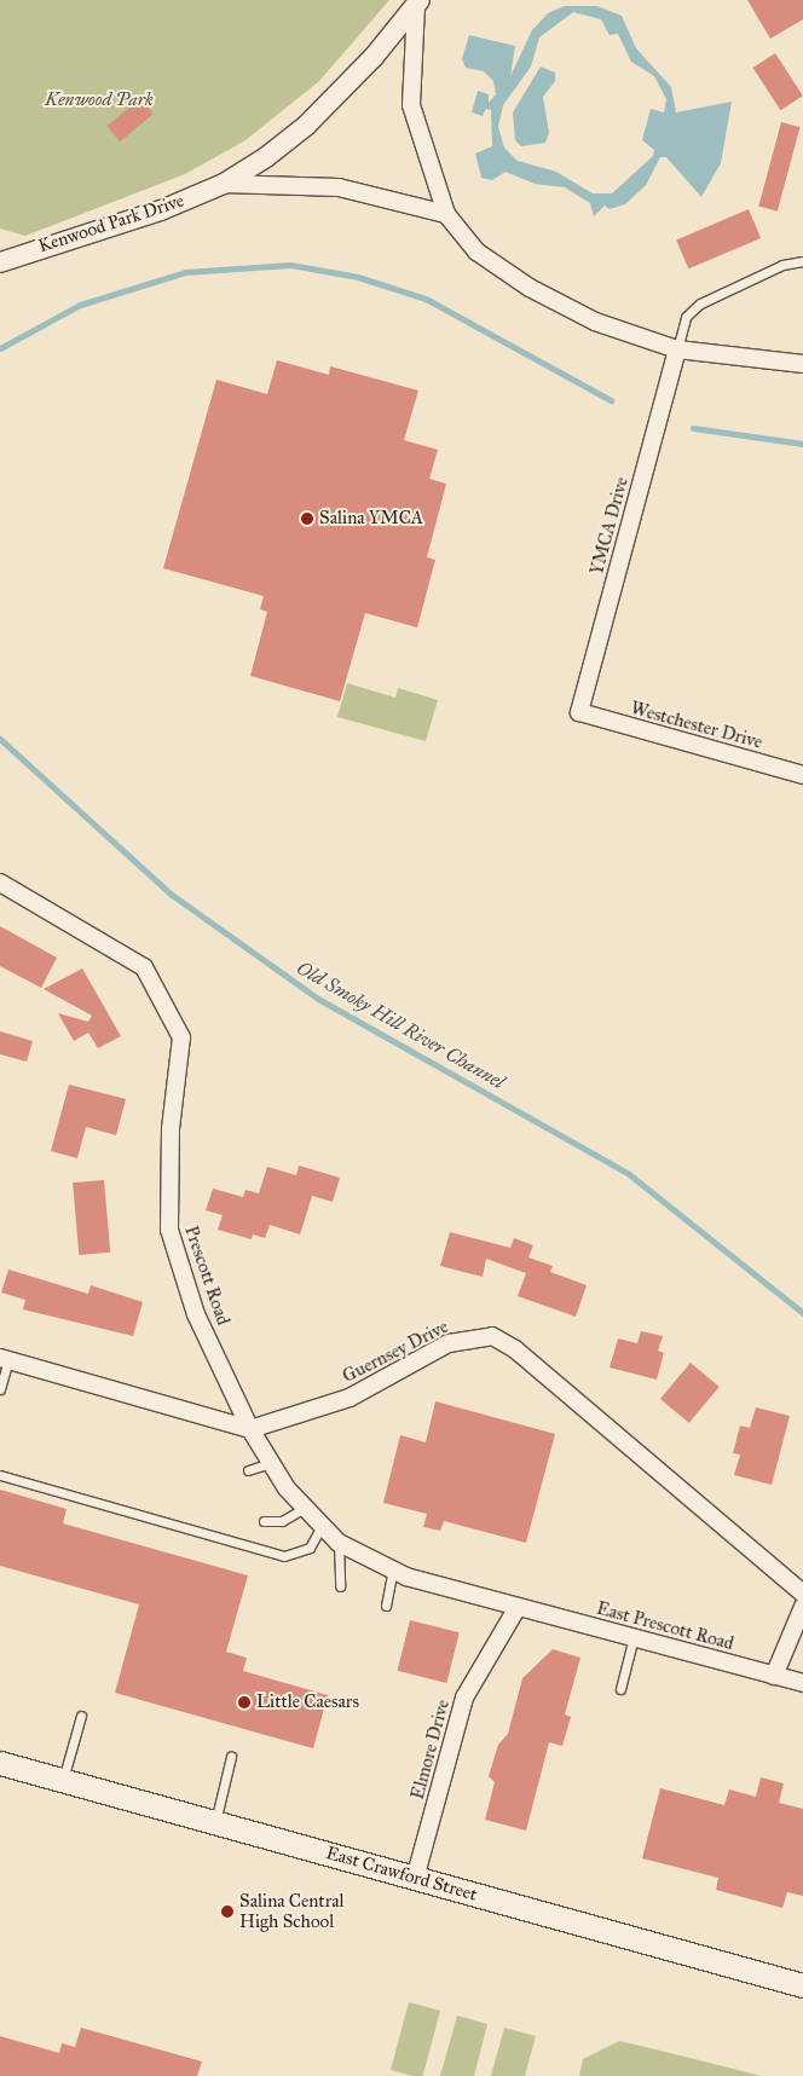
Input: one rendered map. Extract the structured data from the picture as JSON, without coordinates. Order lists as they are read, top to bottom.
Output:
{
  "streets": {
    "main road": ["East Crawford Street"],
    "street": [
      "Kenwood Park Drive",
      "YMCA Drive",
      "Westchester Drive",
      "Prescott Road",
      "Guernsey Drive",
      "East Prescott Road",
      "Elmore Drive"
    ]
  },
  "crossings": [
    ["YMCA Drive", "Westchester Drive"],
    ["Prescott Road", "Guernsey Drive"],
    ["Prescott Road", "East Prescott Road"],
    ["Prescott Road", "Elmore Drive"],
    ["East Prescott Road", "Elmore Drive"],
    ["Elmore Drive", "East Crawford Street"]
  ],
  "water": ["Old Smoky Hill River Channel"],
  "parks": ["Kenwood Park"],
  "places": ["Salina YMCA", "Little Caesars", "Salina Central High School"]
}
